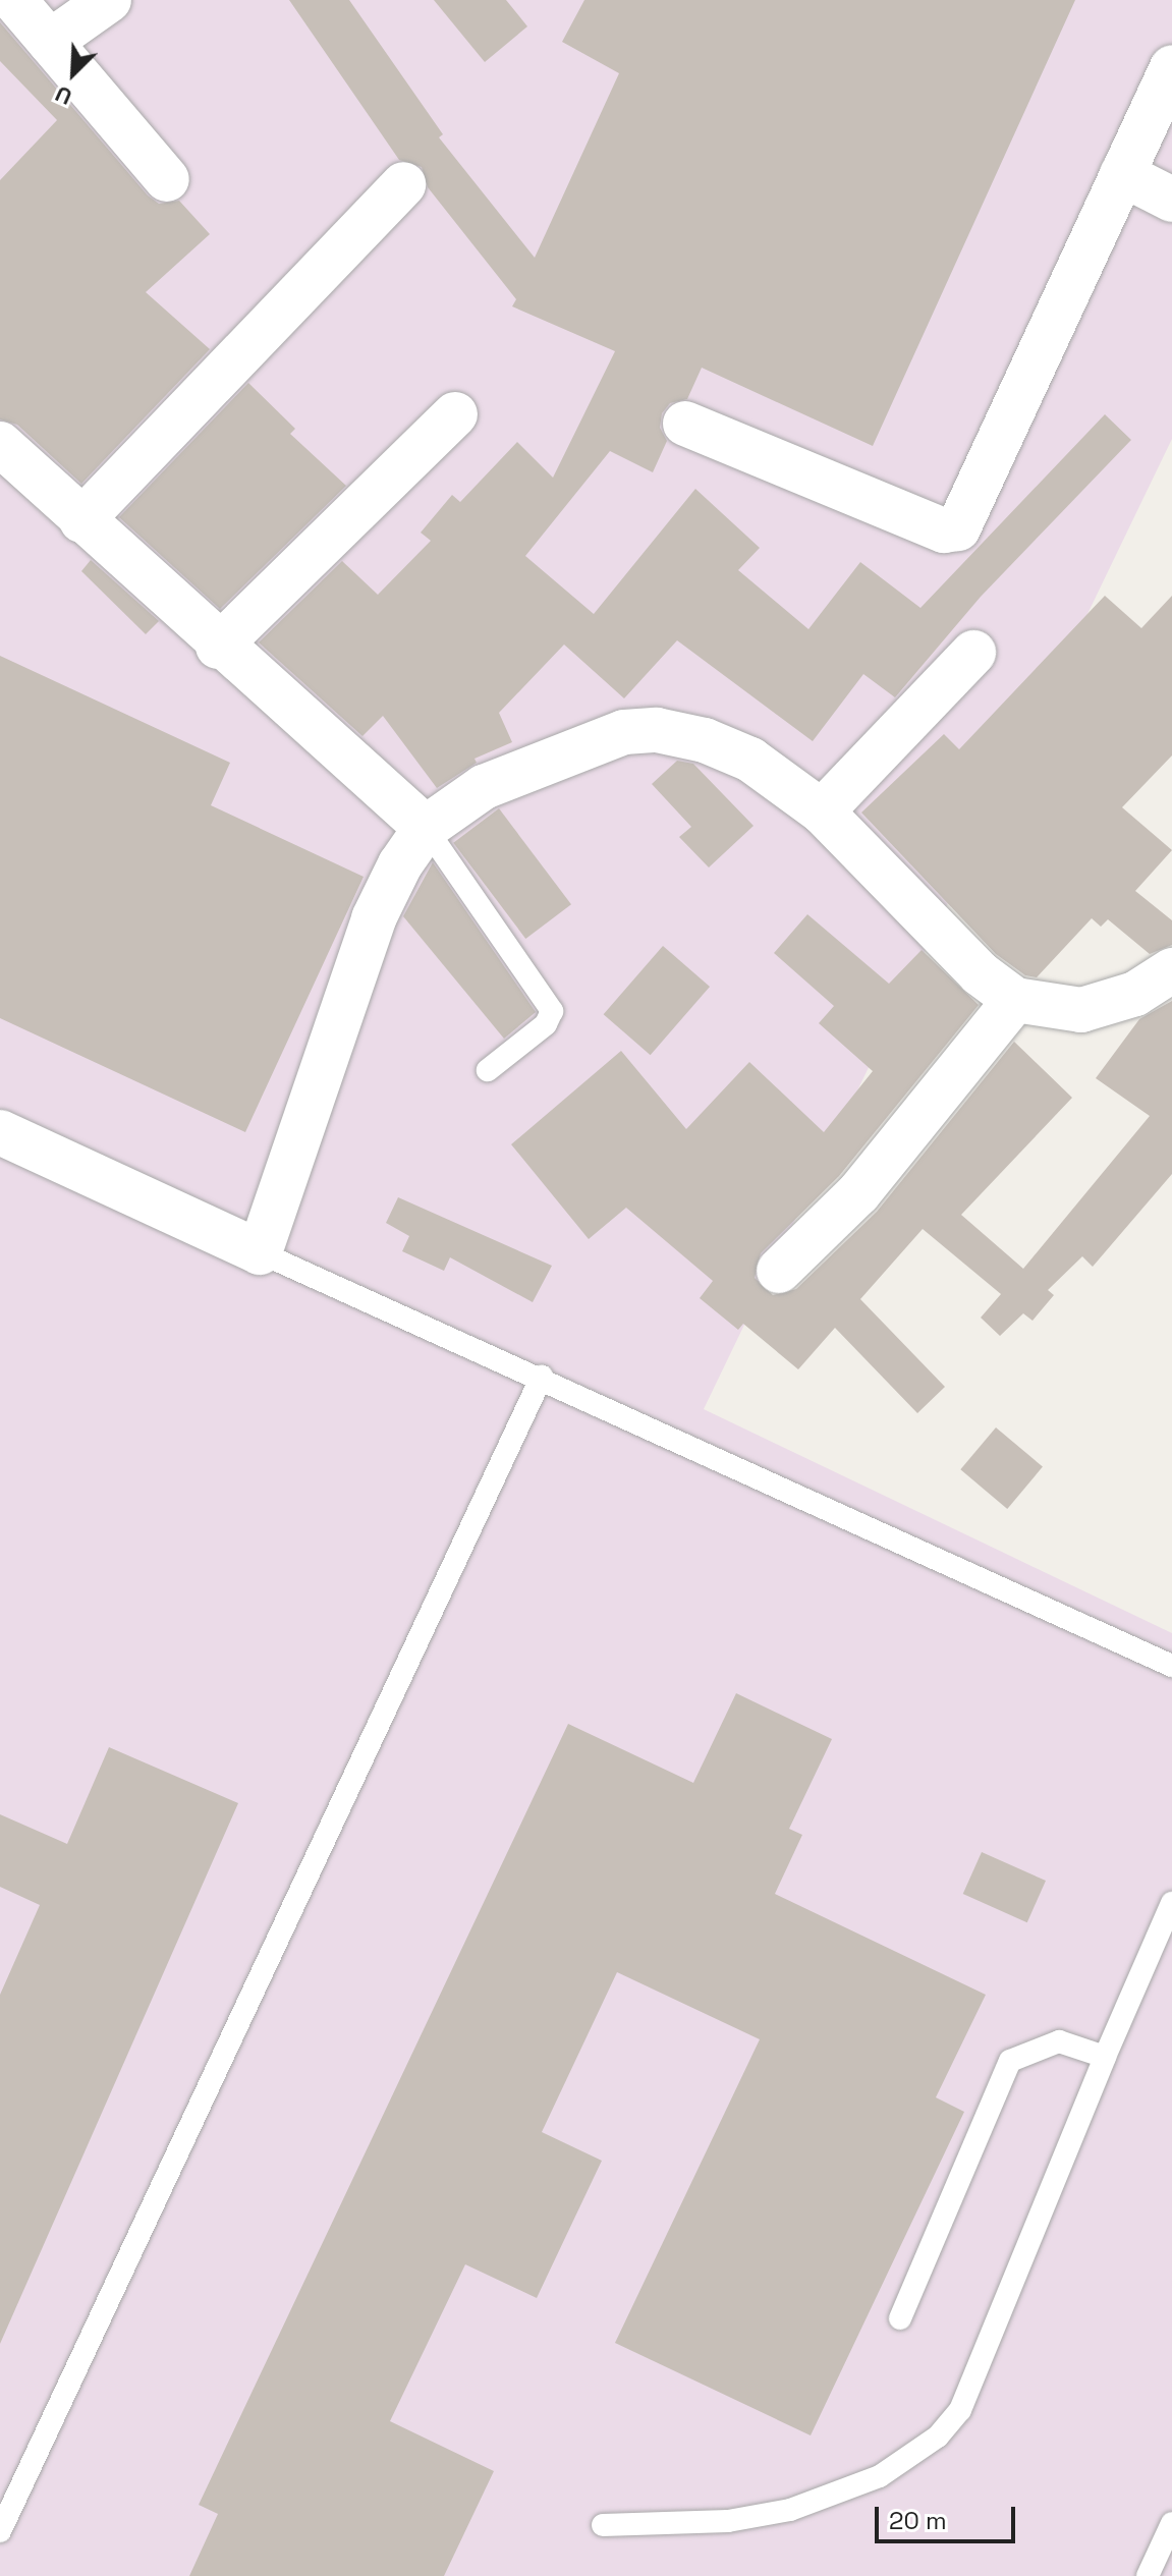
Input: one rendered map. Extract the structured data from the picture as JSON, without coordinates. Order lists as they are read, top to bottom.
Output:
{
  "scale_bar": "20 m",
  "north": "bottom left"
}
